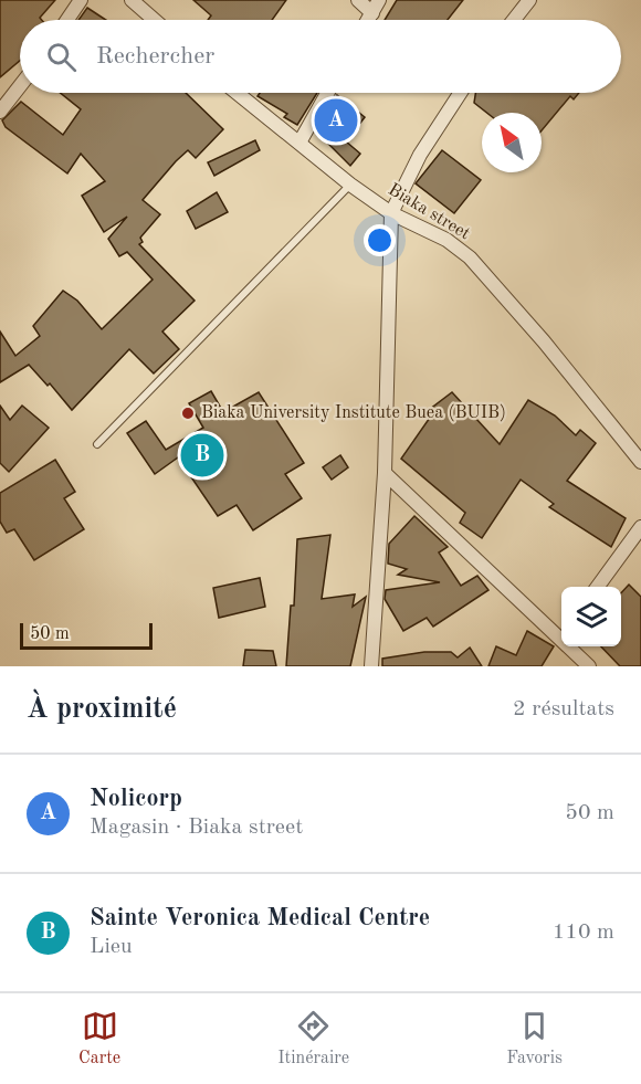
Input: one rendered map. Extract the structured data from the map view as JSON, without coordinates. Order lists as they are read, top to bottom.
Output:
{
  "streets": {
    "street": ["Biaka street"]
  },
  "places": ["Biaka University Institute Buea (BUIB)"],
  "scale_bar": "50 m",
  "north": "top left",
  "page": {
    "search": "Rechercher",
    "pins": ["A", "B"],
    "scale": "50 m",
    "heading": ["À proximité", "2 résultats"],
    "list": [
      {
        "mark": "A",
        "name": "Nolicorp",
        "note": "Magasin · Biaka street",
        "value": "50 m"
      },
      {
        "mark": "B",
        "name": "Sainte Veronica Medical Centre",
        "note": "Lieu",
        "value": "110 m"
      }
    ],
    "nav": ["Carte", "Itinéraire", "Favoris"]
  }
}
